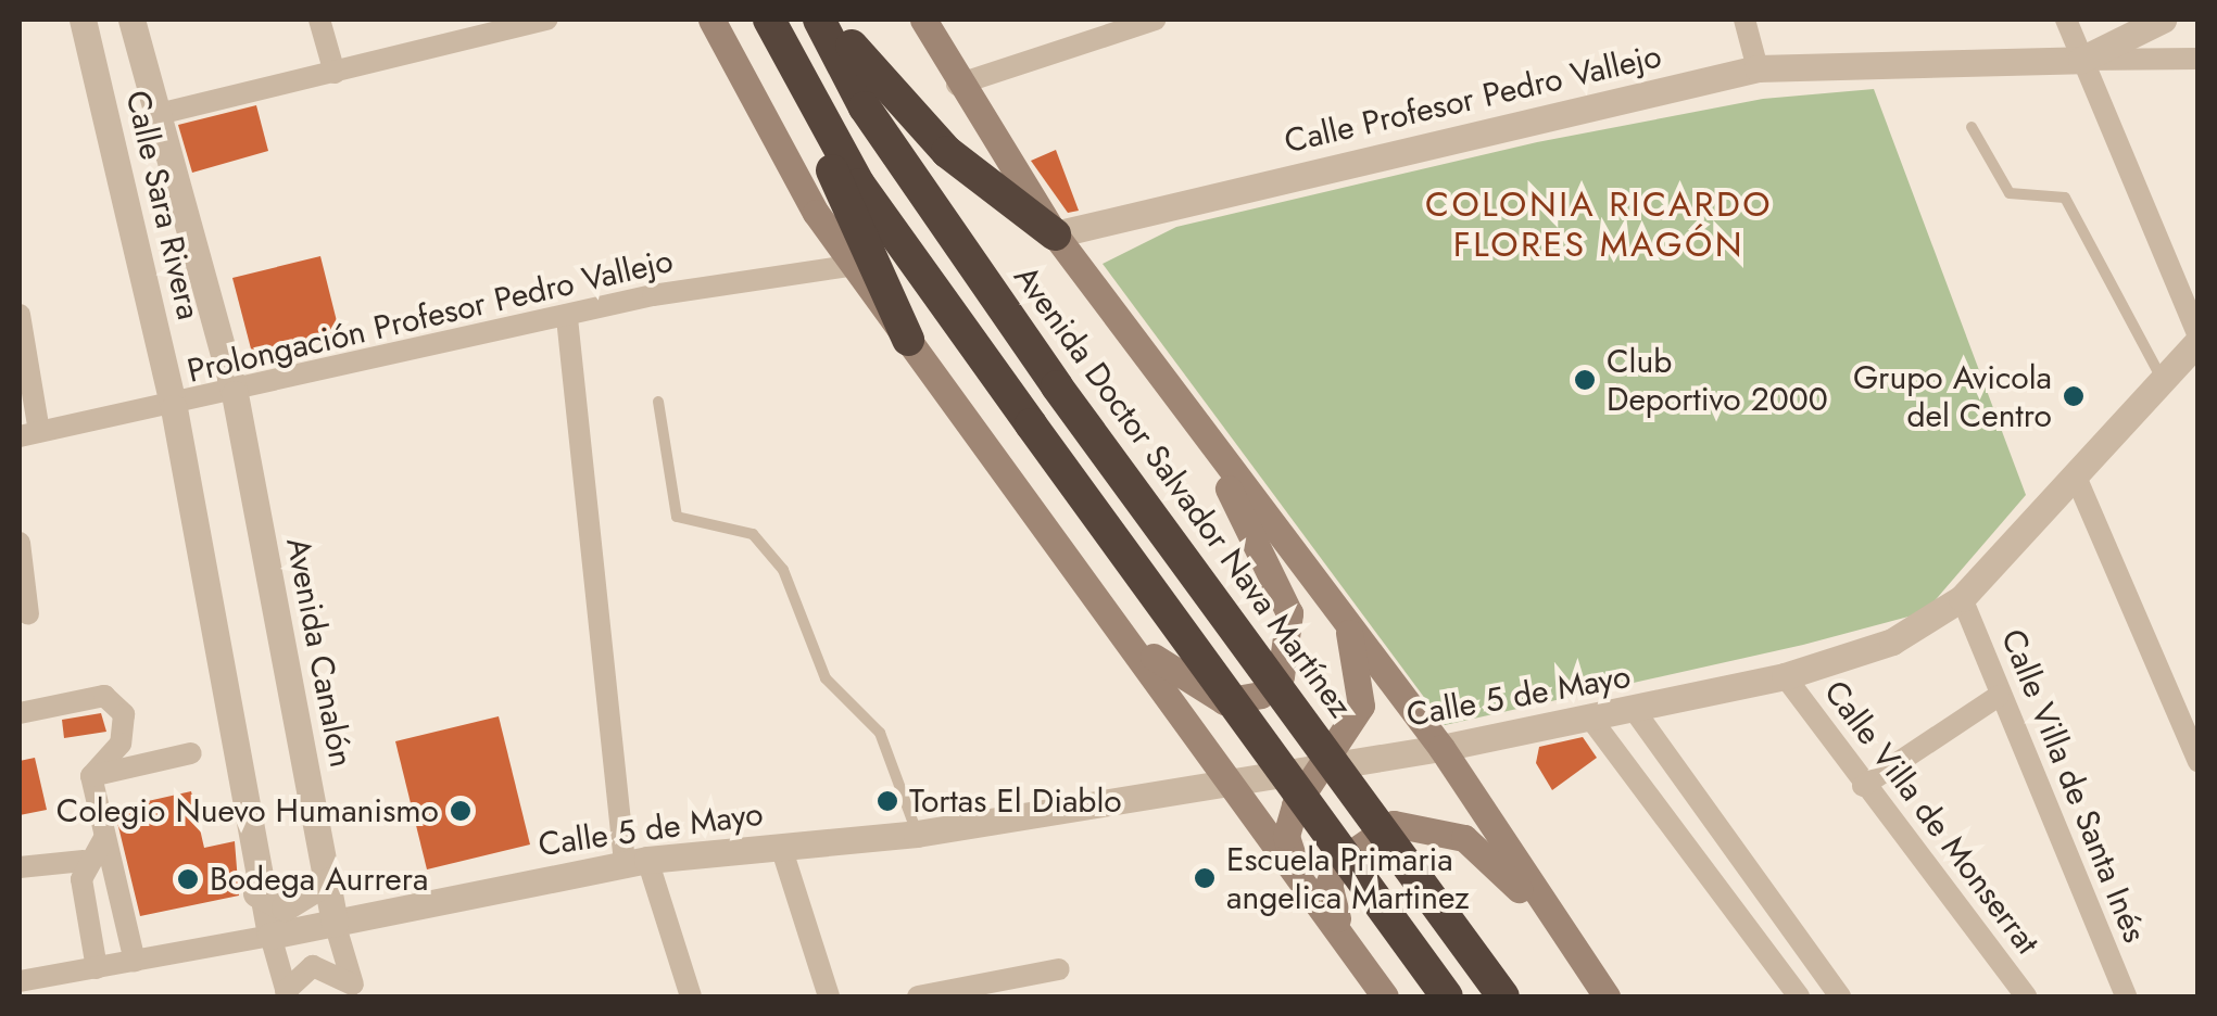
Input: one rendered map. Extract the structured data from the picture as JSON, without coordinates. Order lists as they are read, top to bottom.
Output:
{
  "streets": {
    "highway": ["Avenida Doctor Salvador Nava Martínez"],
    "street": [
      "Calle Profesor Pedro Vallejo",
      "Calle Sara Rivera",
      "Prolongación Profesor Pedro Vallejo",
      "Avenida Canalón",
      "Calle 5 de Mayo",
      "Calle Villa de Santa Inés",
      "Calle Villa de Monserrat"
    ]
  },
  "crossings": [
    ["Calle Profesor Pedro Vallejo", "Avenida Doctor Salvador Nava Martínez"],
    ["Calle Sara Rivera", "Prolongación Profesor Pedro Vallejo"],
    ["Calle Sara Rivera", "Avenida Canalón"],
    ["Prolongación Profesor Pedro Vallejo", "Avenida Canalón"],
    ["Avenida Doctor Salvador Nava Martínez", "Calle 5 de Mayo"],
    ["Avenida Canalón", "Calle 5 de Mayo"],
    ["Calle 5 de Mayo", "Calle Villa de Santa Inés"],
    ["Calle 5 de Mayo", "Calle Villa de Monserrat"]
  ],
  "districts": ["COLONIA RICARDO FLORES MAGÓN"],
  "places": [
    "Club Deportivo 2000",
    "Grupo Avicola del Centro",
    "Tortas El Diablo",
    "Colegio Nuevo Humanismo",
    "Escuela Primaria angelica Martinez",
    "Bodega Aurrera"
  ]
}
